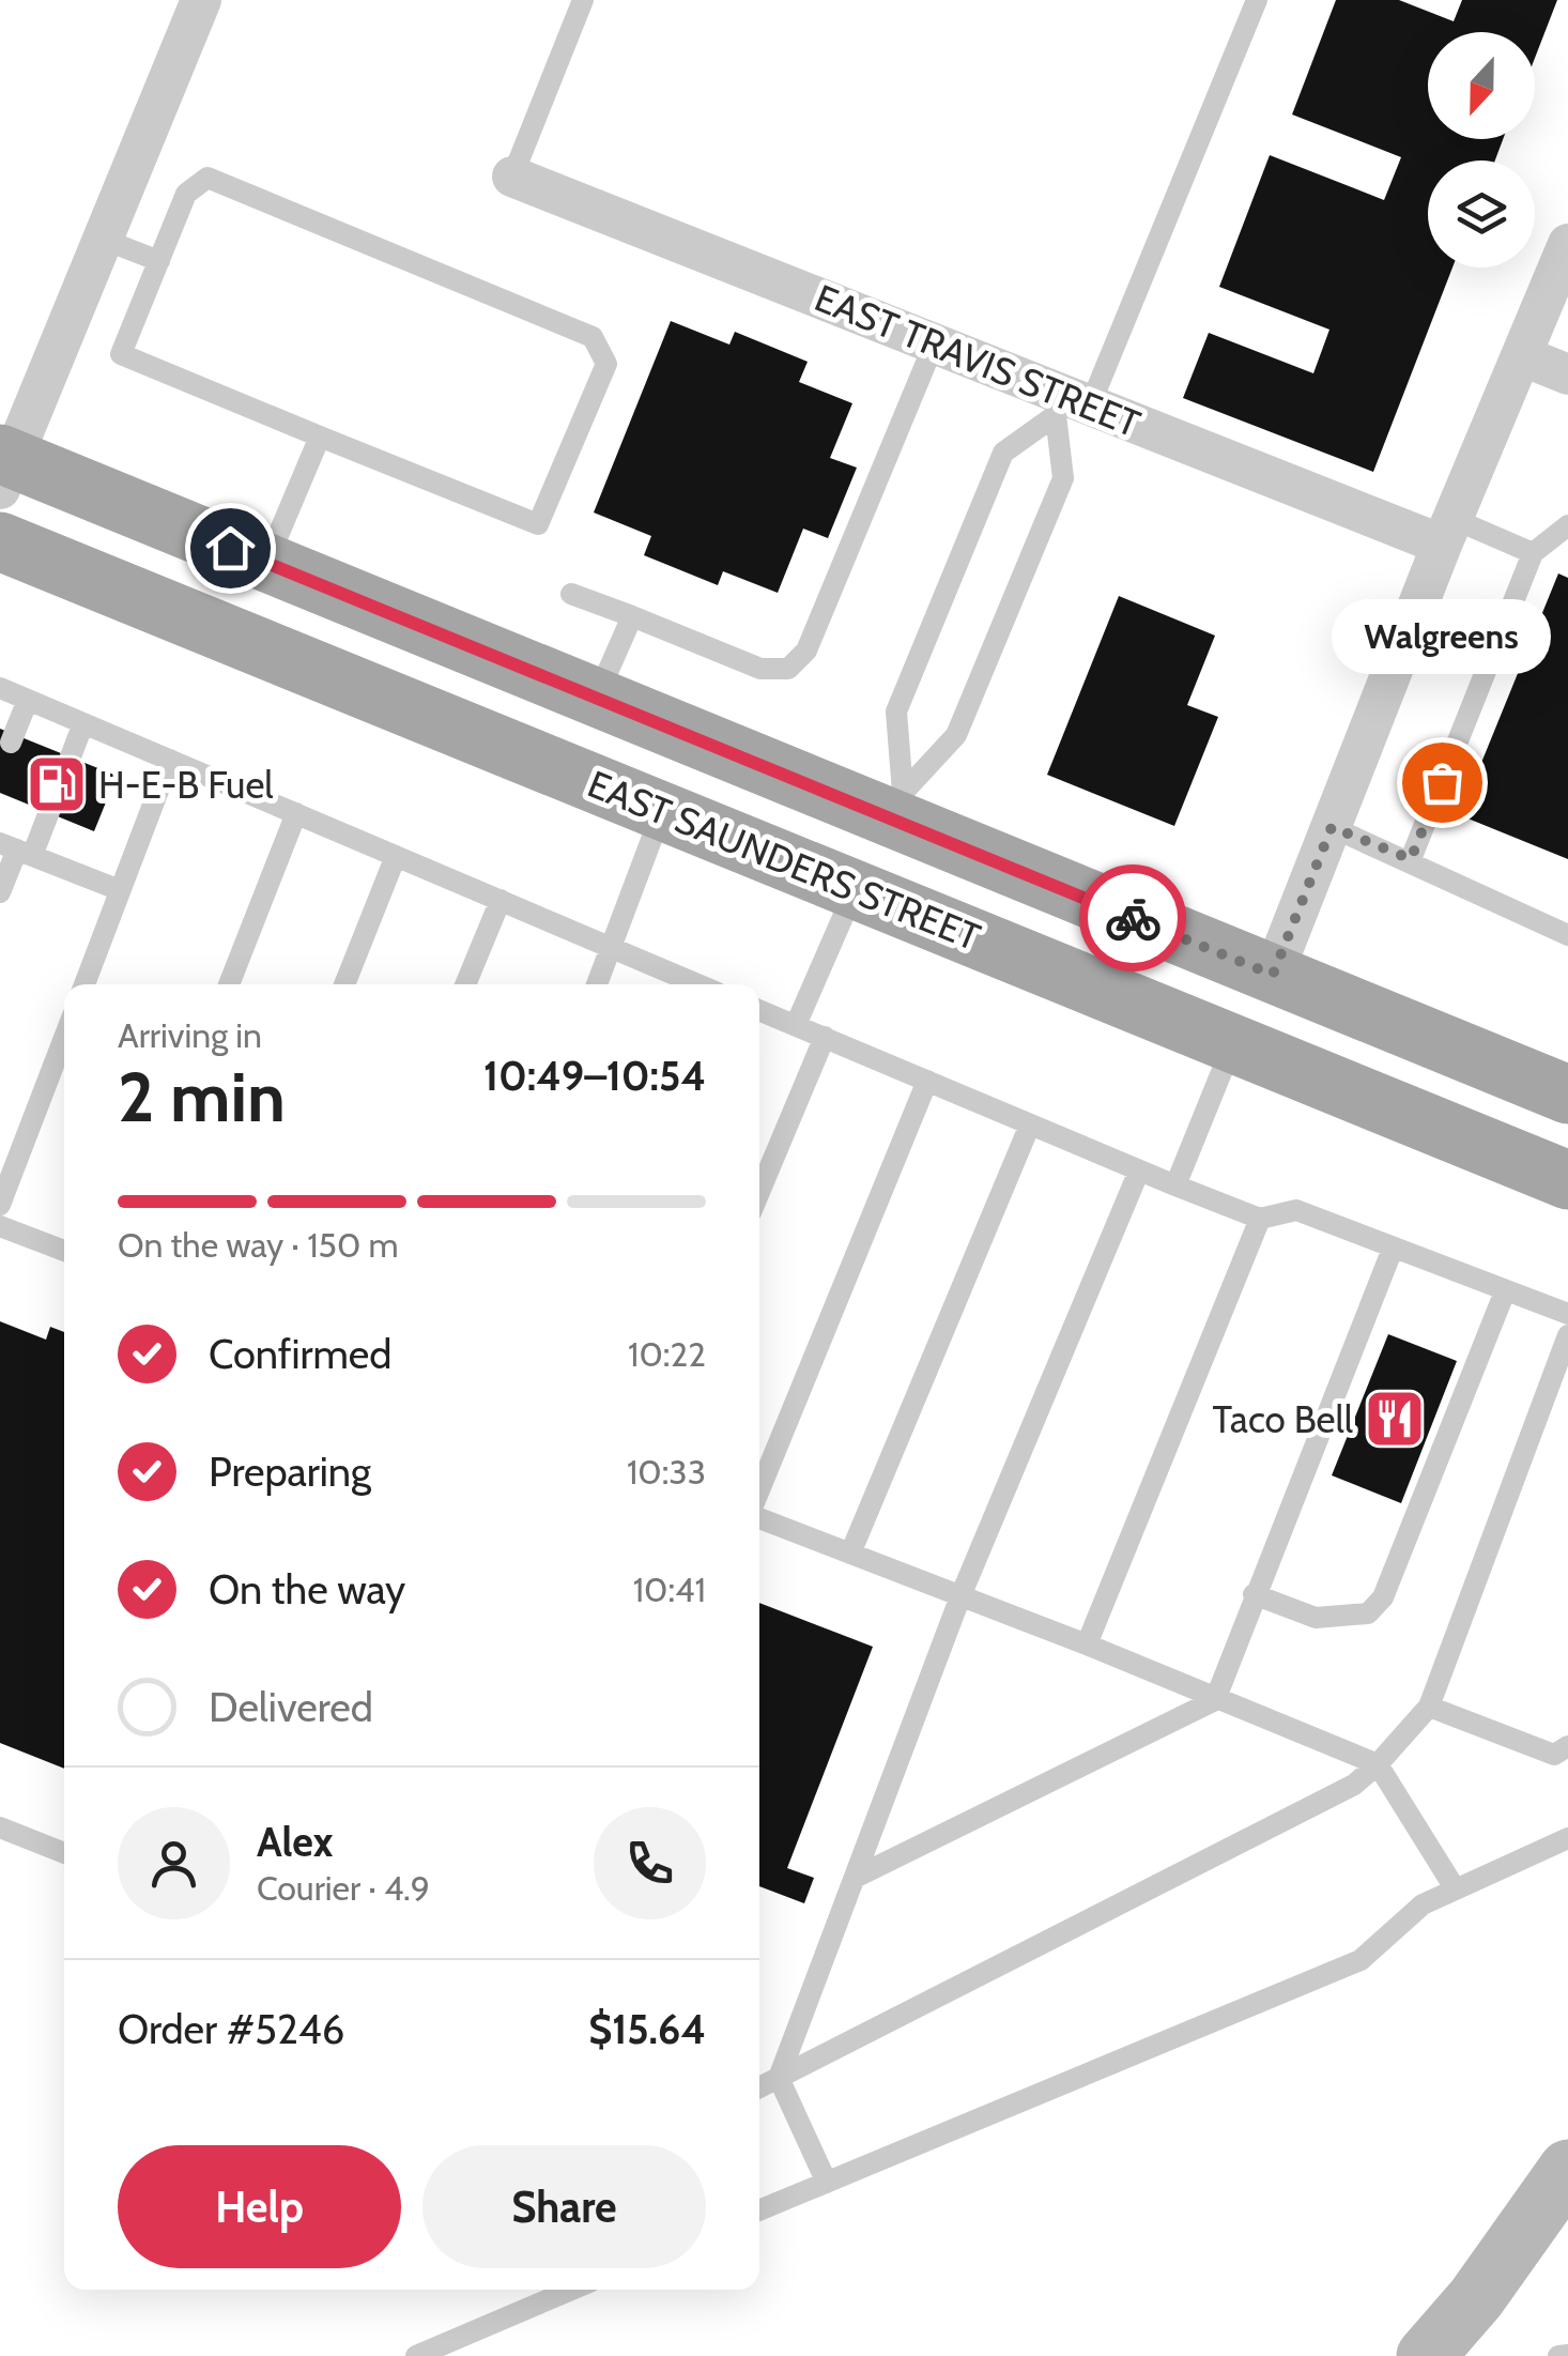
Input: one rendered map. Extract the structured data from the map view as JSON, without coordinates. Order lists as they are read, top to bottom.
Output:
{
  "streets": {
    "main road": ["EAST SAUNDERS STREET"],
    "street": ["EAST TRAVIS STREET"]
  },
  "places": {
    "other": ["Walgreens"],
    "fuel station": ["H-E-B Fuel"],
    "restaurant": ["Taco Bell"]
  },
  "north": "bottom",
  "page": {
    "bubble": "Walgreens",
    "heading": ["2 min", "Arriving in", "10:49–10:54"],
    "panel": [
      "Alex",
      "Courier · 4.9",
      "Order #5246",
      "$15.64"
    ],
    "bar": "On the way · 150 m",
    "list": [
      ["Confirmed", "10:22"],
      ["Preparing", "10:33"],
      ["On the way", "10:41"],
      "Delivered"
    ],
    "buttons": ["Help", "Share"]
  }
}
